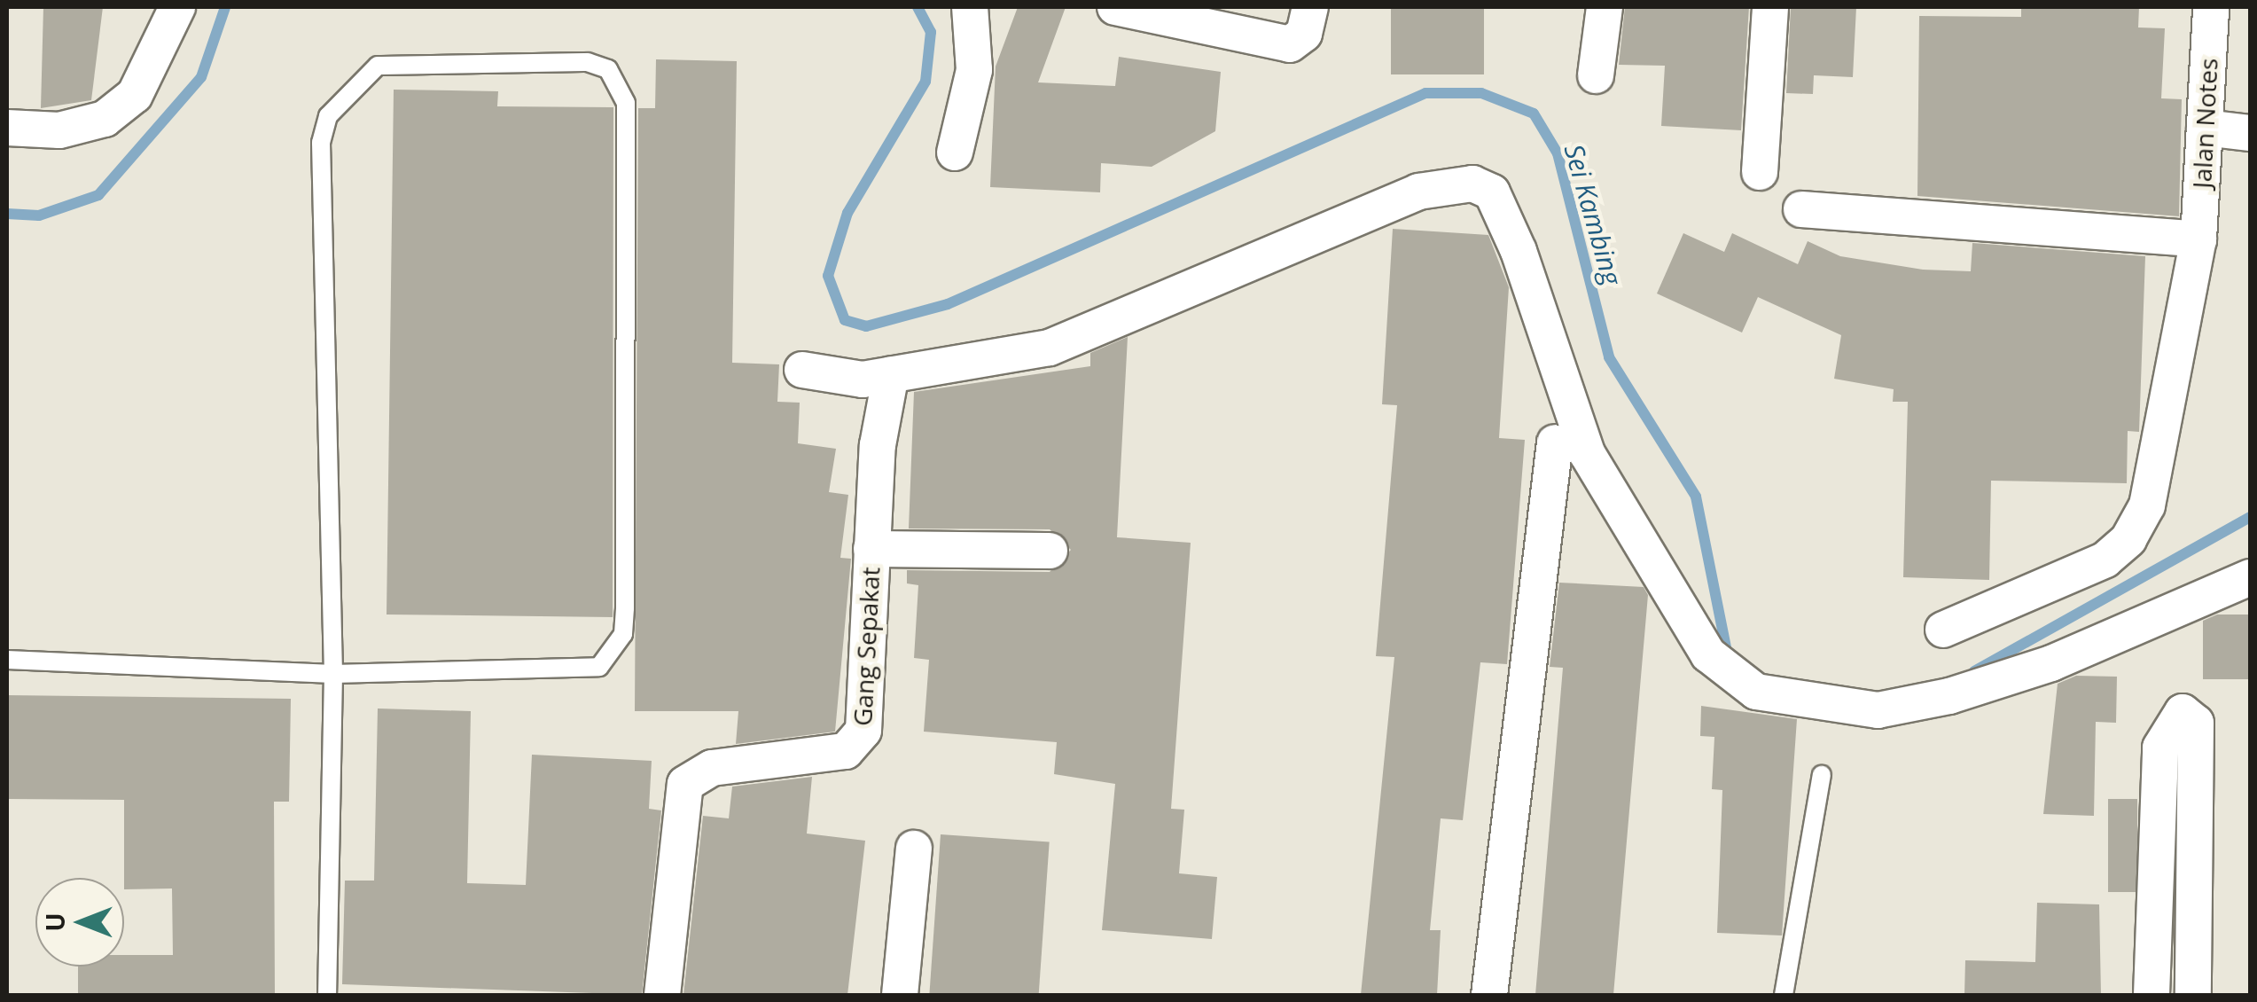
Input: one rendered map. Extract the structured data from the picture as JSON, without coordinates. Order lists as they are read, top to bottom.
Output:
{
  "streets": {
    "street": ["Jalan Notes", "Gang Sepakat"]
  },
  "water": ["Sei Kambing"],
  "north": "left"
}
